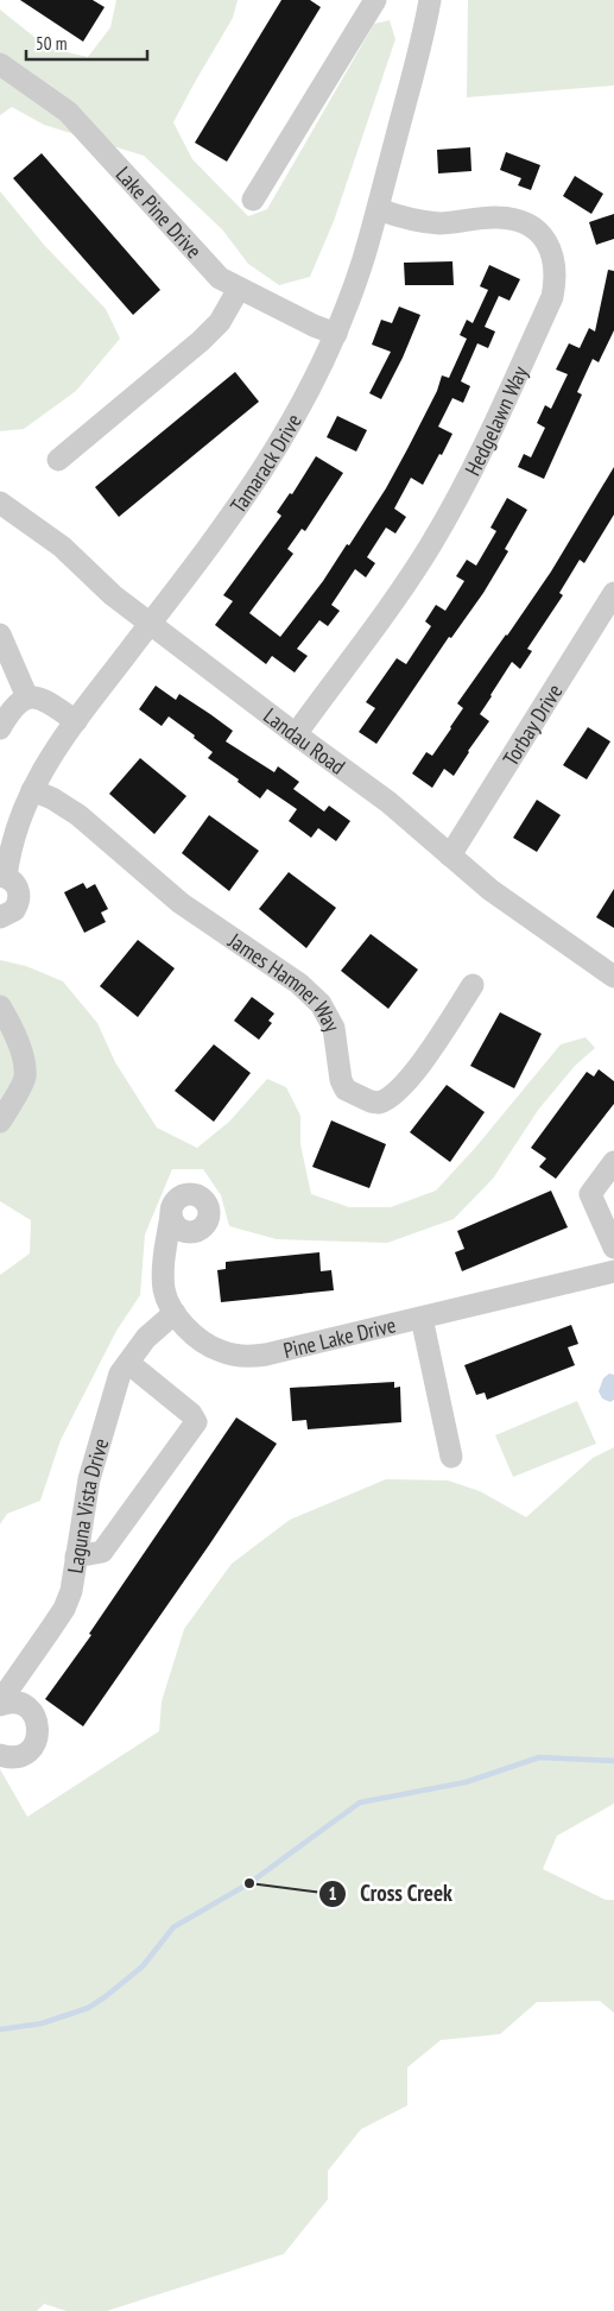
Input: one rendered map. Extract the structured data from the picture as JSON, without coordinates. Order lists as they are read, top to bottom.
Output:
{
  "streets": {
    "street": [
      "Lake Pine Drive",
      "Hedgelawn Way",
      "Tamarack Drive",
      "Torbay Drive",
      "Landau Road",
      "James Hamner Way",
      "Pine Lake Drive",
      "Laguna Vista Drive"
    ]
  },
  "crossings": [
    ["Lake Pine Drive", "Tamarack Drive"],
    ["Hedgelawn Way", "Tamarack Drive"],
    ["Hedgelawn Way", "Landau Road"],
    ["Tamarack Drive", "Landau Road"],
    ["Tamarack Drive", "James Hamner Way"],
    ["Torbay Drive", "Landau Road"],
    ["Pine Lake Drive", "Laguna Vista Drive"]
  ],
  "places": ["Cross Creek"],
  "scale_bar": "50 m"
}
